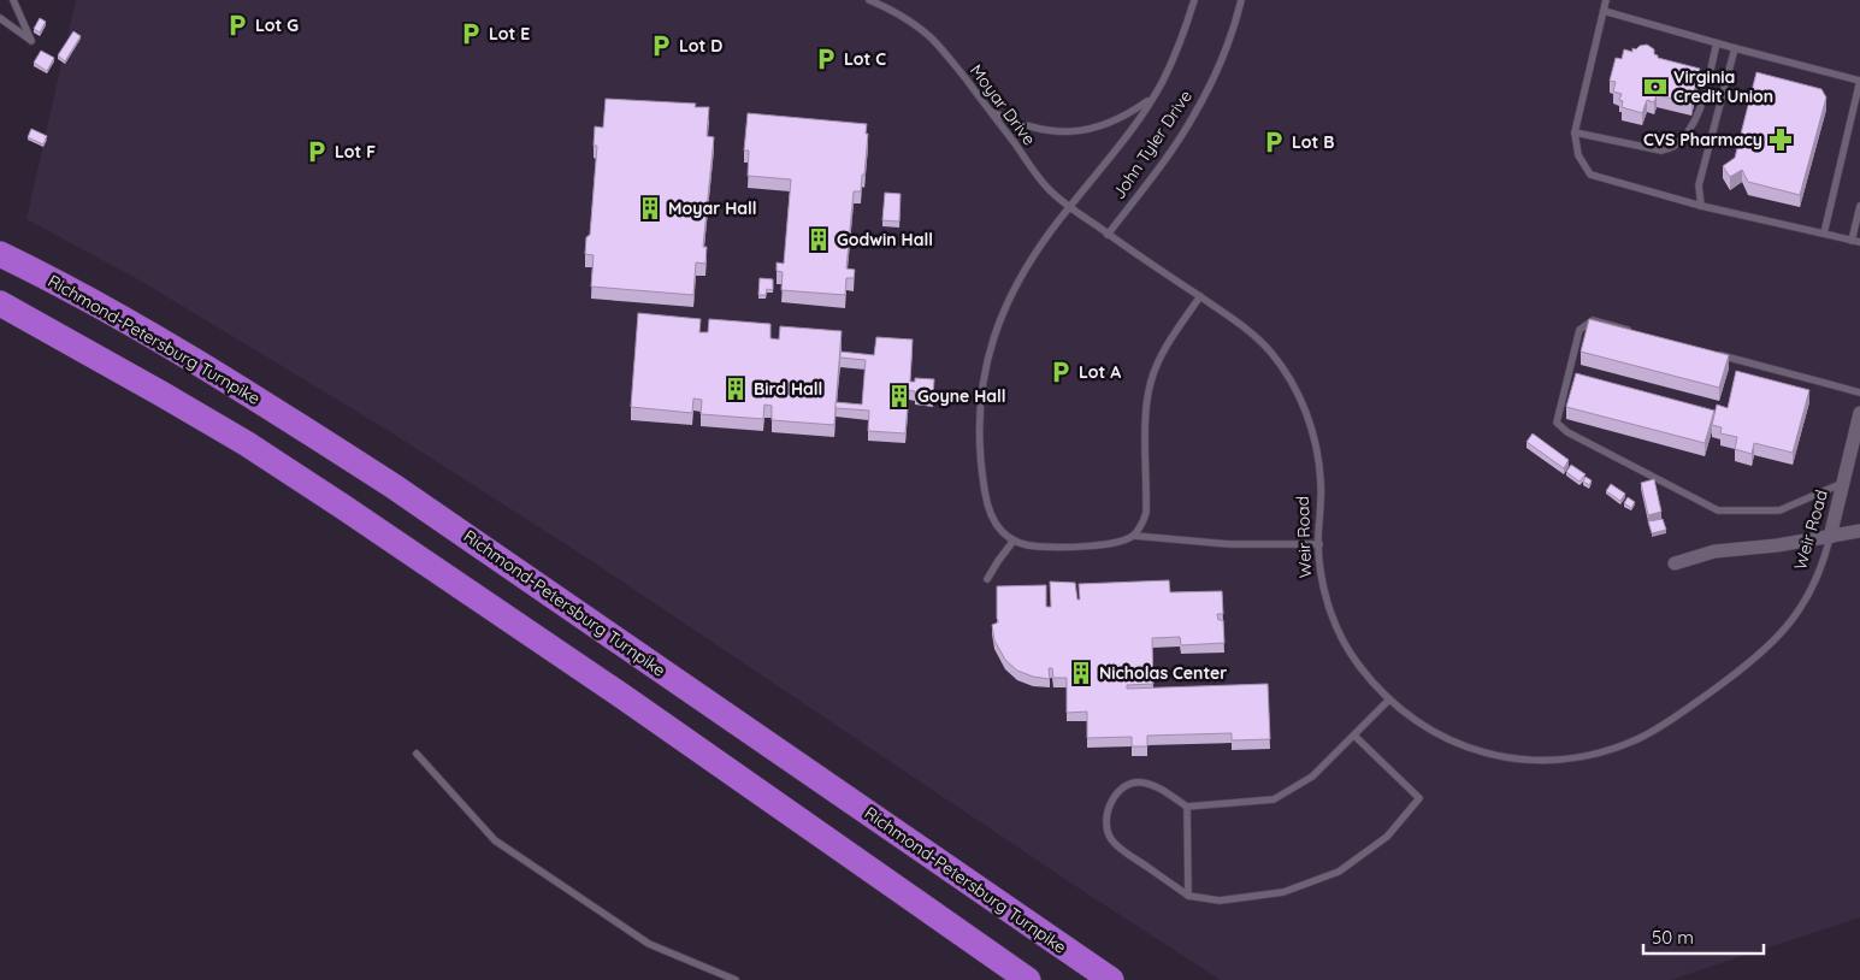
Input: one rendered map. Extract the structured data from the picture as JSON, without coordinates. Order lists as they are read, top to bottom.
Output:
{
  "streets": {
    "highway": ["Richmond-Petersburg Turnpike"],
    "street": ["Weir Road"],
    "lane": ["Moyar Drive", "John Tyler Drive"]
  },
  "crossings": [
    ["Moyar Drive", "John Tyler Drive"],
    ["Moyar Drive", "Weir Road"],
    ["John Tyler Drive", "Weir Road"]
  ],
  "places": {
    "parking": [
      "Lot G",
      "Lot E",
      "Lot D",
      "Lot C",
      "Lot B",
      "Lot F",
      "Lot A"
    ],
    "bank": ["Virginia Credit Union"],
    "pharmacy": ["CVS Pharmacy"],
    "building": [
      "Moyar Hall",
      "Godwin Hall",
      "Bird Hall",
      "Goyne Hall",
      "Nicholas Center"
    ]
  },
  "scale_bar": "50 m"
}
